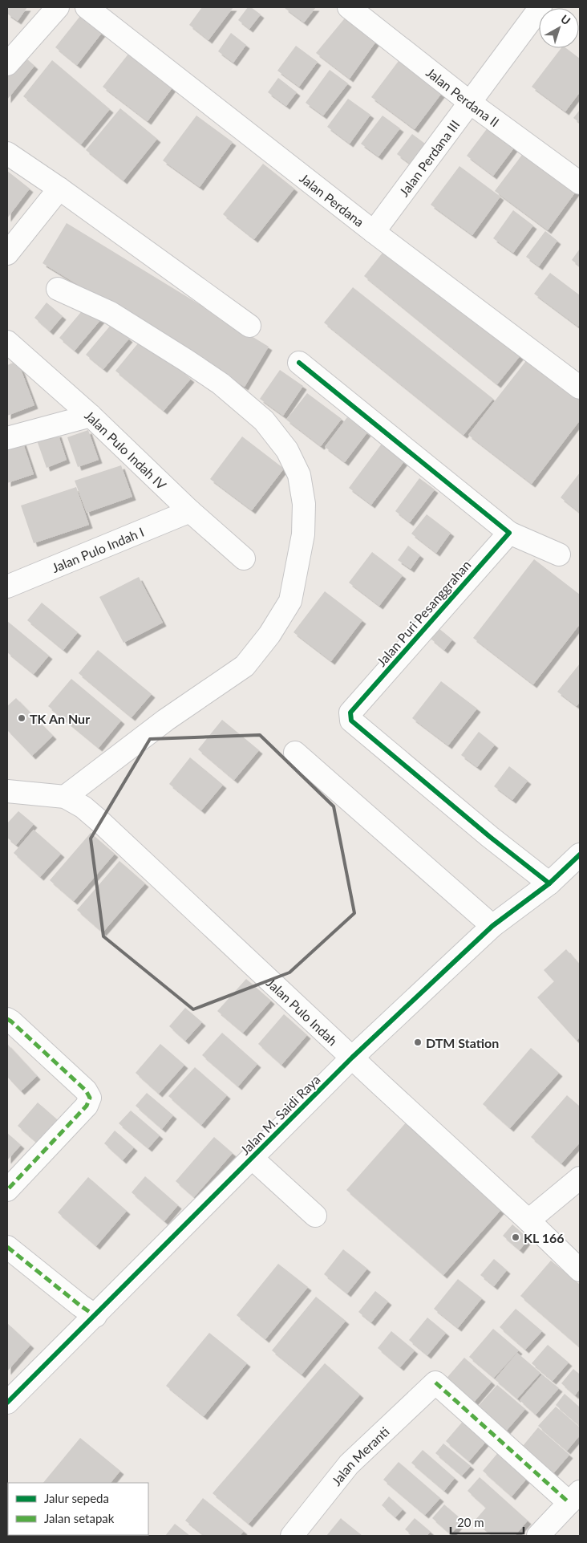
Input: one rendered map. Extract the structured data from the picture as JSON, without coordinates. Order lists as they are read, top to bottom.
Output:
{
  "streets": {
    "street": [
      "Jalan Perdana II",
      "Jalan Perdana III",
      "Jalan Perdana",
      "Jalan Pulo Indah IV",
      "Jalan Pulo Indah I",
      "Jalan Puri Pesanggrahan",
      "Jalan Pulo Indah",
      "Jalan M. Saidi Raya",
      "Jalan Meranti"
    ]
  },
  "crossings": [
    ["Jalan Perdana II", "Jalan Perdana III"],
    ["Jalan Perdana III", "Jalan Perdana"],
    ["Jalan Pulo Indah IV", "Jalan Pulo Indah I"],
    ["Jalan Puri Pesanggrahan", "Jalan M. Saidi Raya"],
    ["Jalan Pulo Indah", "Jalan M. Saidi Raya"]
  ],
  "places": ["TK An Nur", "DTM Station", "KL 166"],
  "legend": ["Jalur sepeda", "Jalan setapak"],
  "scale_bar": "20 m",
  "north": "top right"
}
